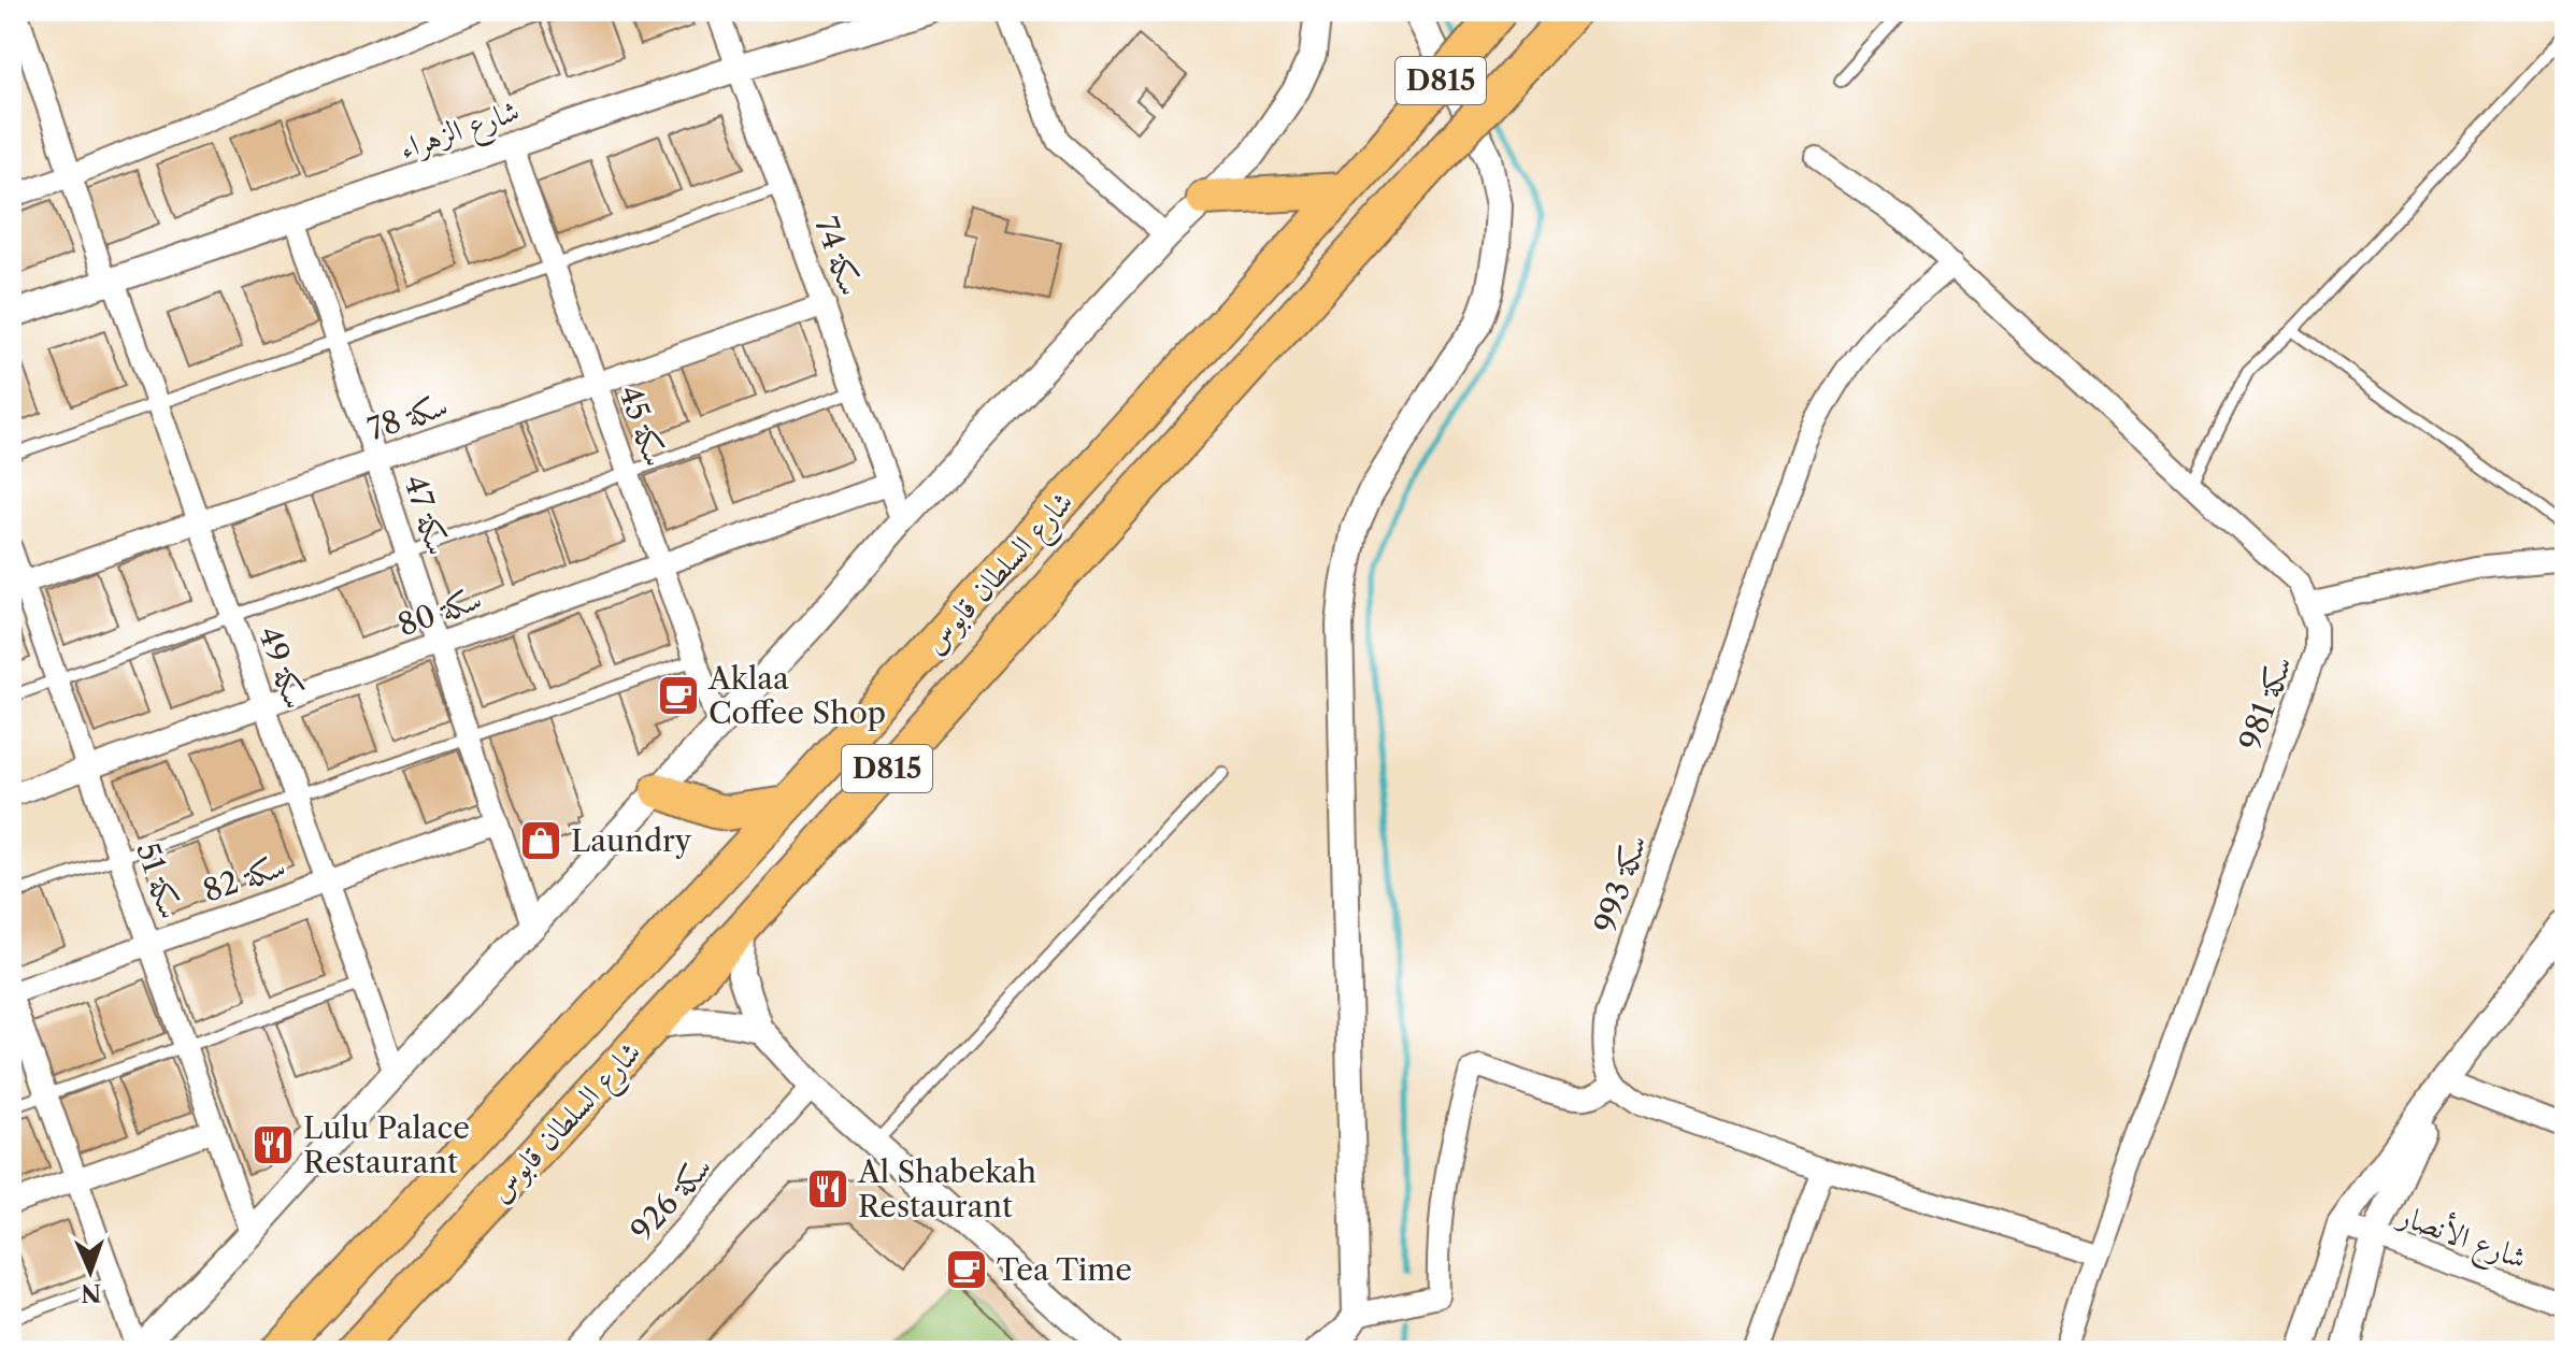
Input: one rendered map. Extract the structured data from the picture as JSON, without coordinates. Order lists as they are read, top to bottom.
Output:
{
  "streets": {
    "highway": ["D815", "شارع السلطان قابوس"],
    "street": [
      "شارع الزهراء",
      "سكة 74",
      "سكة 78",
      "سكة 45",
      "سكة 47",
      "سكة 80",
      "سكة 49",
      "سكة 981",
      "سكة 82",
      "سكة 51",
      "سكة 993",
      "سكة 926",
      "شارع الأنصار"
    ]
  },
  "crossings": [
    ["شارع الزهراء", "سكة 74"],
    ["شارع الزهراء", "سكة 45"],
    ["شارع الزهراء", "سكة 47"],
    ["شارع الزهراء", "سكة 49"],
    ["سكة 74", "سكة 78"],
    ["سكة 74", "سكة 80"],
    ["سكة 78", "سكة 45"],
    ["سكة 78", "سكة 47"],
    ["سكة 78", "سكة 49"],
    ["سكة 78", "سكة 51"],
    ["سكة 45", "سكة 80"],
    ["سكة 47", "سكة 80"],
    ["سكة 47", "سكة 82"],
    ["سكة 80", "سكة 49"],
    ["سكة 80", "سكة 51"],
    ["سكة 49", "سكة 82"],
    ["سكة 981", "سكة 993"],
    ["سكة 82", "سكة 51"]
  ],
  "places": {
    "cafe": ["Aklaa Coffee Shop", "Tea Time"],
    "shop": ["Laundry"],
    "restaurant": ["Lulu Palace Restaurant", "Al Shabekah Restaurant"]
  },
  "north": "bottom"
}
